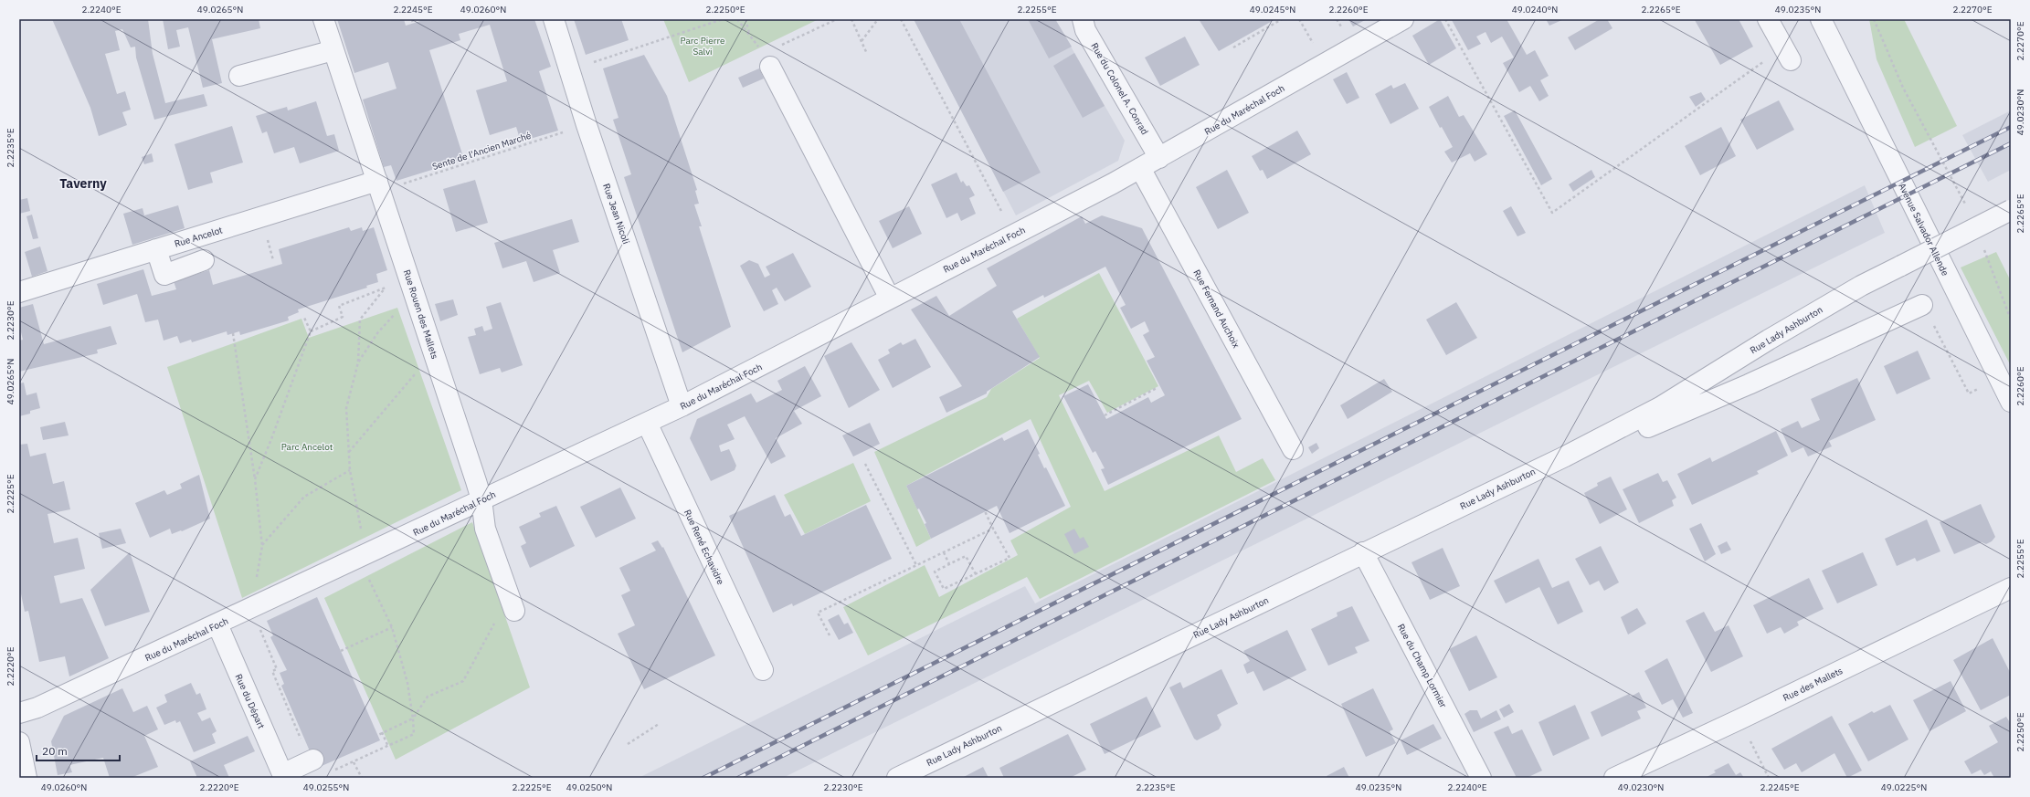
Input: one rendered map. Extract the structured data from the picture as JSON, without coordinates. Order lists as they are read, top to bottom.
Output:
{
  "streets": {
    "street": [
      "Rue du Colonel A. Conrad",
      "Rue du Maréchal Foch",
      "Rue Jean Nicoli",
      "Avenue Salvador Allende",
      "Rue Ancelot",
      "Rue Fernand Auchoix",
      "Rue Rouen des Mallets",
      "Rue Lady Ashburton",
      "Rue René Echavidre",
      "Rue du Champ Lormier",
      "Rue des Mallets",
      "Rue du Départ"
    ],
    "path": ["Sente de l'Ancien Marché"]
  },
  "crossings": [
    ["Rue du Colonel A. Conrad", "Rue du Maréchal Foch"],
    ["Rue du Maréchal Foch", "Rue Jean Nicoli"],
    ["Rue du Maréchal Foch", "Rue Fernand Auchoix"],
    ["Rue du Maréchal Foch", "Rue Rouen des Mallets"],
    ["Rue du Maréchal Foch", "Rue René Echavidre"],
    ["Rue du Maréchal Foch", "Rue du Départ"],
    ["Sente de l'Ancien Marché", "Rue Jean Nicoli"],
    ["Sente de l'Ancien Marché", "Rue Ancelot"],
    ["Sente de l'Ancien Marché", "Rue Rouen des Mallets"],
    ["Rue Ancelot", "Rue Rouen des Mallets"],
    ["Rue Lady Ashburton", "Rue du Champ Lormier"]
  ],
  "districts": ["Taverny"],
  "parks": ["Parc Pierre Salvi", "Parc Ancelot"],
  "scale_bar": "20 m",
  "coordinates": [
    "2.2240°E",
    "49.0265°N",
    "2.2245°E",
    "49.0260°N",
    "2.2250°E",
    "2.2255°E",
    "49.0245°N",
    "2.2260°E",
    "49.0240°N",
    "2.2265°E",
    "49.0235°N",
    "2.2270°E",
    "49.0230°N",
    "2.2235°E",
    "2.2230°E",
    "2.2225°E",
    "2.2220°E",
    "49.0255°N",
    "49.0250°N",
    "49.0225°N"
  ]
}
